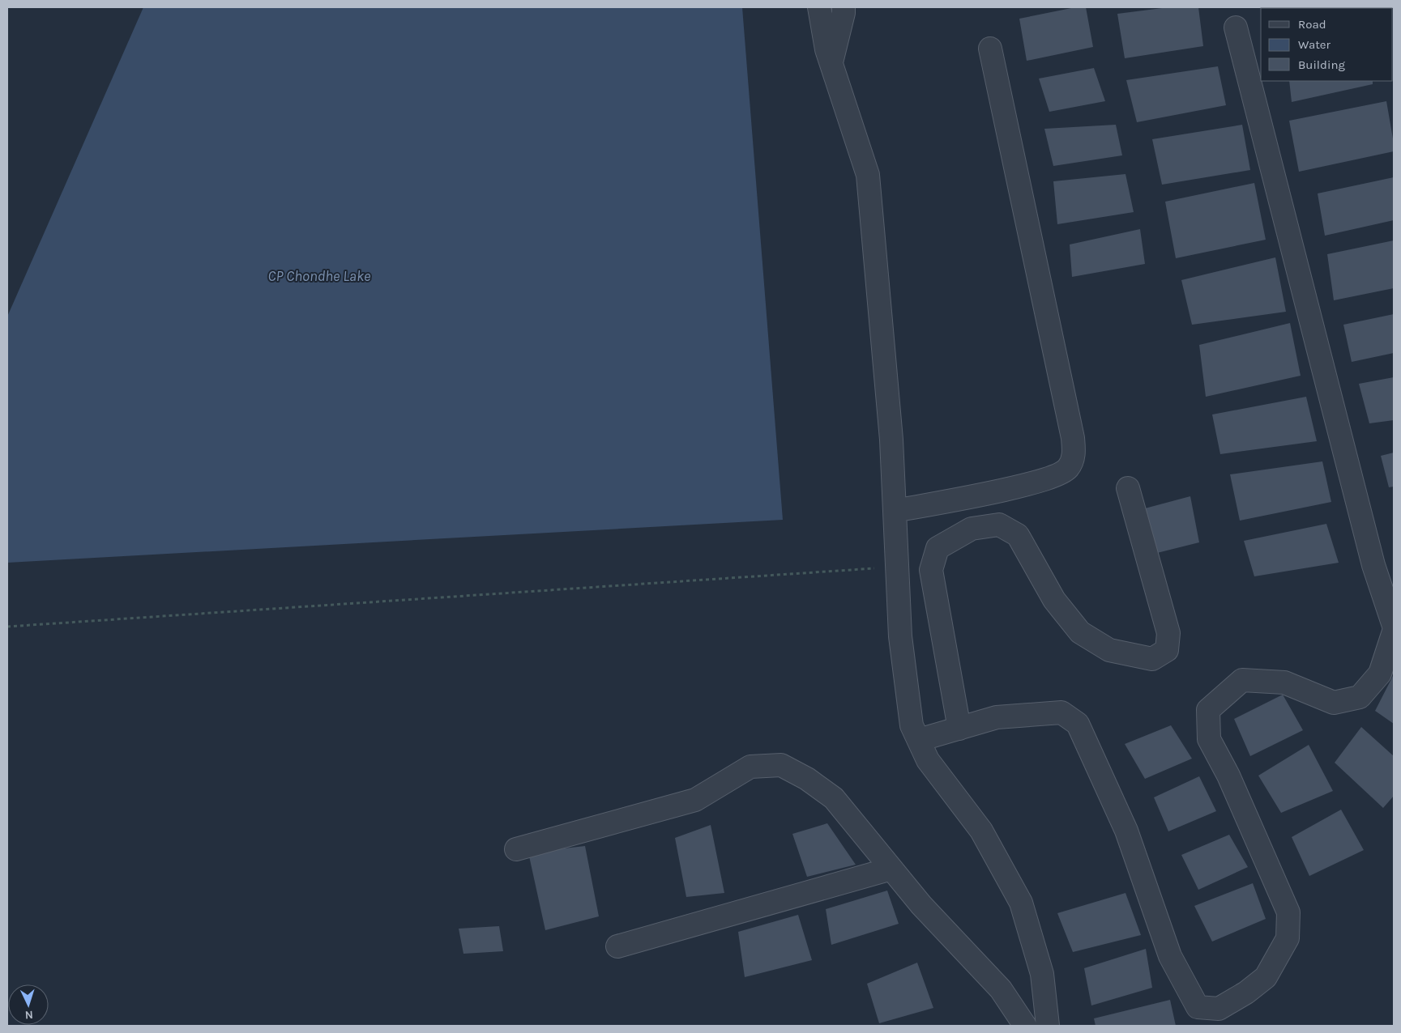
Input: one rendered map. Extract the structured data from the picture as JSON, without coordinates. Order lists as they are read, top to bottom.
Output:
{
  "water": ["CP Chondhe Lake"],
  "legend": ["Road", "Water", "Building"],
  "north": "bottom"
}
